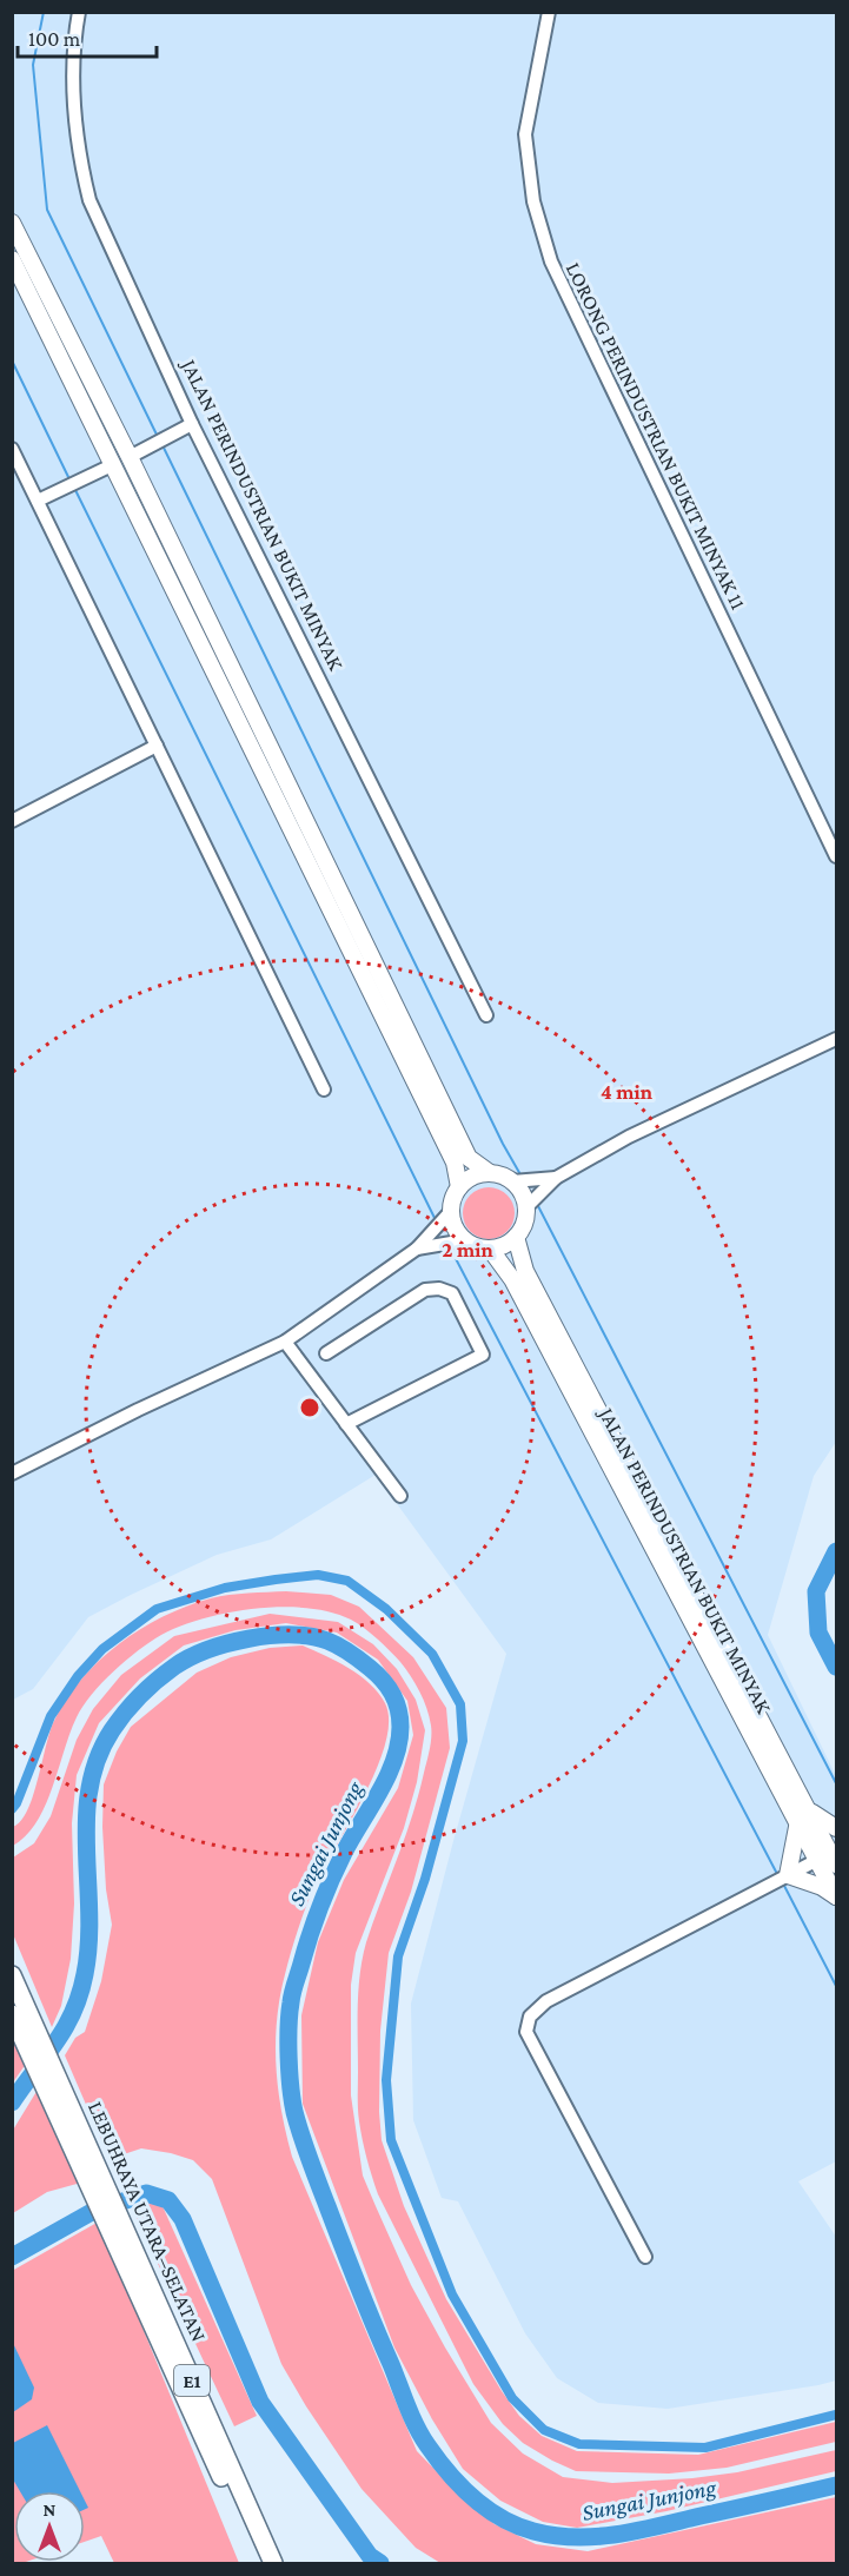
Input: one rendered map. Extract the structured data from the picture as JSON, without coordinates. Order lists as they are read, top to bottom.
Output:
{
  "streets": {
    "highway": ["LEBUHRAYA UTARA–SELATAN", "E1"],
    "main road": ["JALAN PERINDUSTRIAN BUKIT MINYAK"],
    "street": ["LORONG PERINDUSTRIAN BUKIT MINYAK 11"]
  },
  "water": ["Sungai Junjong"],
  "scale_bar": "100 m",
  "north": "top",
  "rings": ["4 min", "2 min"]
}
